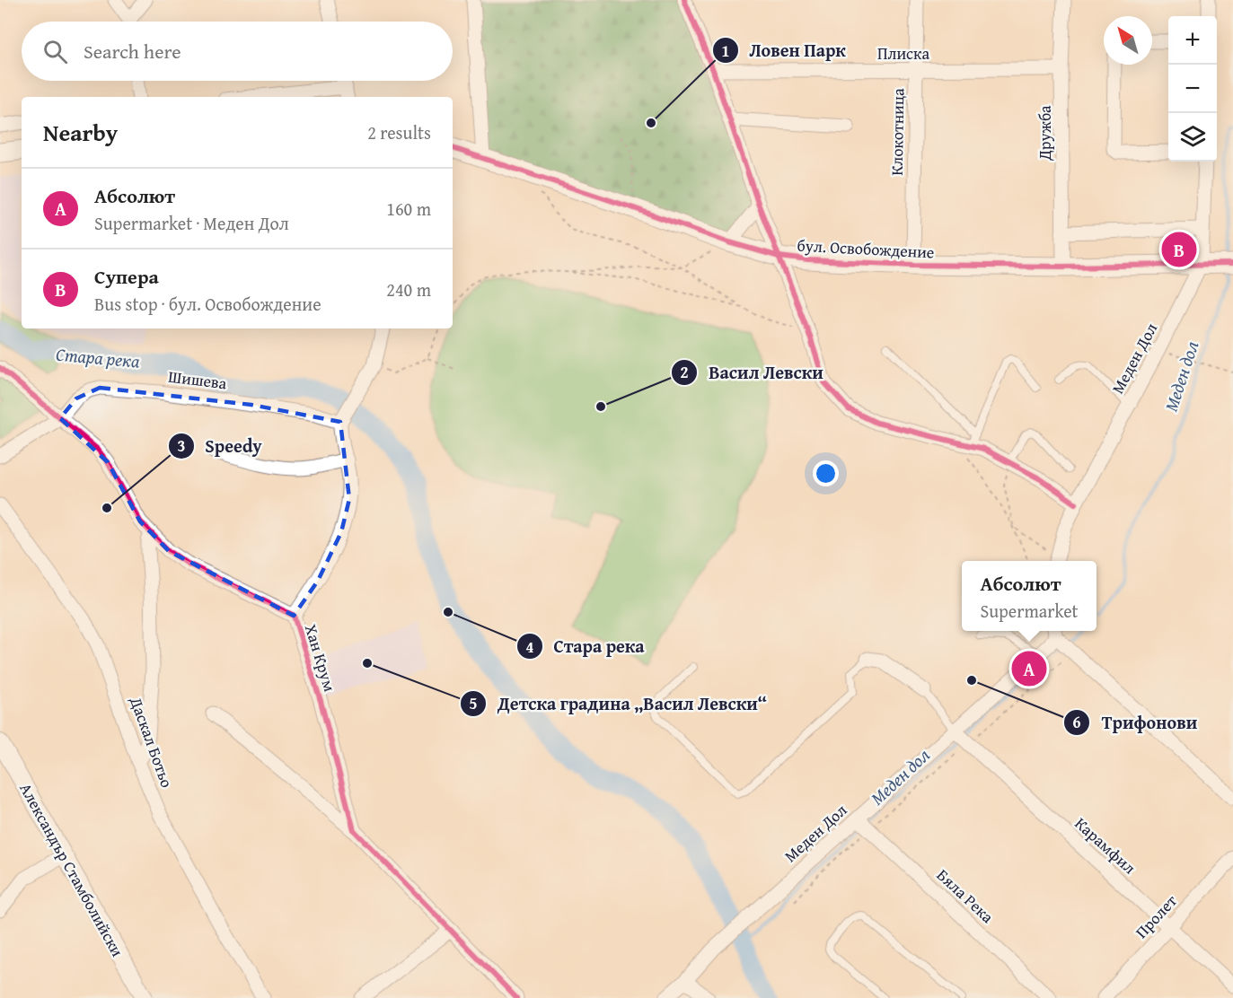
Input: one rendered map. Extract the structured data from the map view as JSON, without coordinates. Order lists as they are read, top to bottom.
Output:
{
  "streets": {
    "main road": ["бул. Освобождение"],
    "street": [
      "Плиска",
      "Клокотница",
      "Дружба",
      "Меден Дол",
      "Шишева",
      "Хан Крум",
      "Даскал Ботьо",
      "Карамфил",
      "Александър Стамболийски",
      "Бяла Река",
      "Пролет"
    ]
  },
  "crossings": [
    ["Плиска", "Клокотница"],
    ["Плиска", "Дружба"],
    ["Клокотница", "бул. Освобождение"],
    ["Дружба", "бул. Освобождение"],
    ["бул. Освобождение", "Меден Дол"],
    ["Меден Дол", "Карамфил"],
    ["Меден Дол", "Бяла Река"],
    ["Шишева", "Хан Крум"],
    ["Карамфил", "Пролет"]
  ],
  "water": ["Стара река", "Меден дол"],
  "places": [
    "Ловен Парк",
    "Васил Левски",
    "Speedy",
    "Стара река",
    "Детска градина „Васил Левски“",
    "Трифонови"
  ],
  "north": "top left",
  "page": {
    "map_buttons": ["+", "−"],
    "search": "Search here",
    "heading": ["Nearby", "2 results"],
    "list": [
      {
        "mark": "A",
        "name": "Абсолют",
        "note": "Supermarket · Меден Дол",
        "value": "160 m"
      },
      {
        "mark": "B",
        "name": "Супера",
        "note": "Bus stop · бул. Освобождение",
        "value": "240 m"
      }
    ],
    "pins": ["B", "A"],
    "popup": ["Абсолют", "Supermarket"]
  }
}
